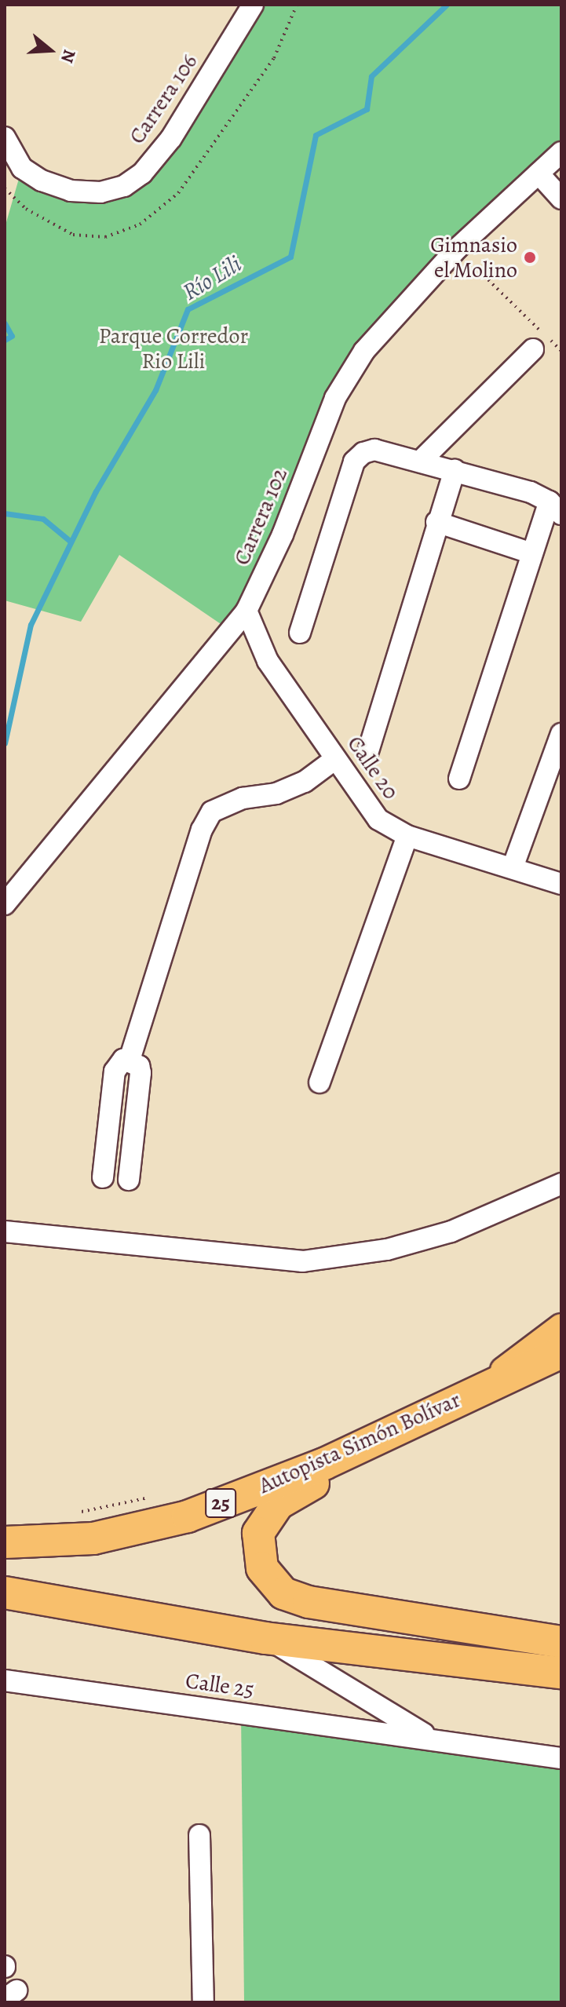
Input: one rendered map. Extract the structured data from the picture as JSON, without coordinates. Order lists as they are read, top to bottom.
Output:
{
  "streets": {
    "highway": ["Autopista Simón Bolívar", "25"],
    "street": [
      "Carrera 106",
      "Carrera 102",
      "Calle 20",
      "Calle 25"
    ]
  },
  "crossings": [
    ["Carrera 102", "Calle 20"]
  ],
  "water": ["Río Lili"],
  "parks": ["Parque Corredor Rio Lili"],
  "places": ["Gimnasio el Molino"],
  "north": "right"
}
